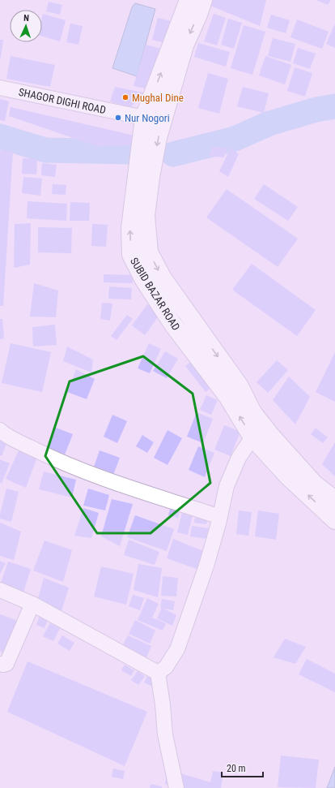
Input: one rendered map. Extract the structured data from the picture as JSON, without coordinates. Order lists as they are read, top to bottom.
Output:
{
  "streets": {
    "main road": ["SUBID BAZAR ROAD"],
    "street": ["SHAGOR DIGHI ROAD"]
  },
  "crossings": [
    ["SHAGOR DIGHI ROAD", "SUBID BAZAR ROAD"]
  ],
  "places": ["Mughal Dine", "Nur Nogori"],
  "scale_bar": "20 m",
  "north": "top"
}
